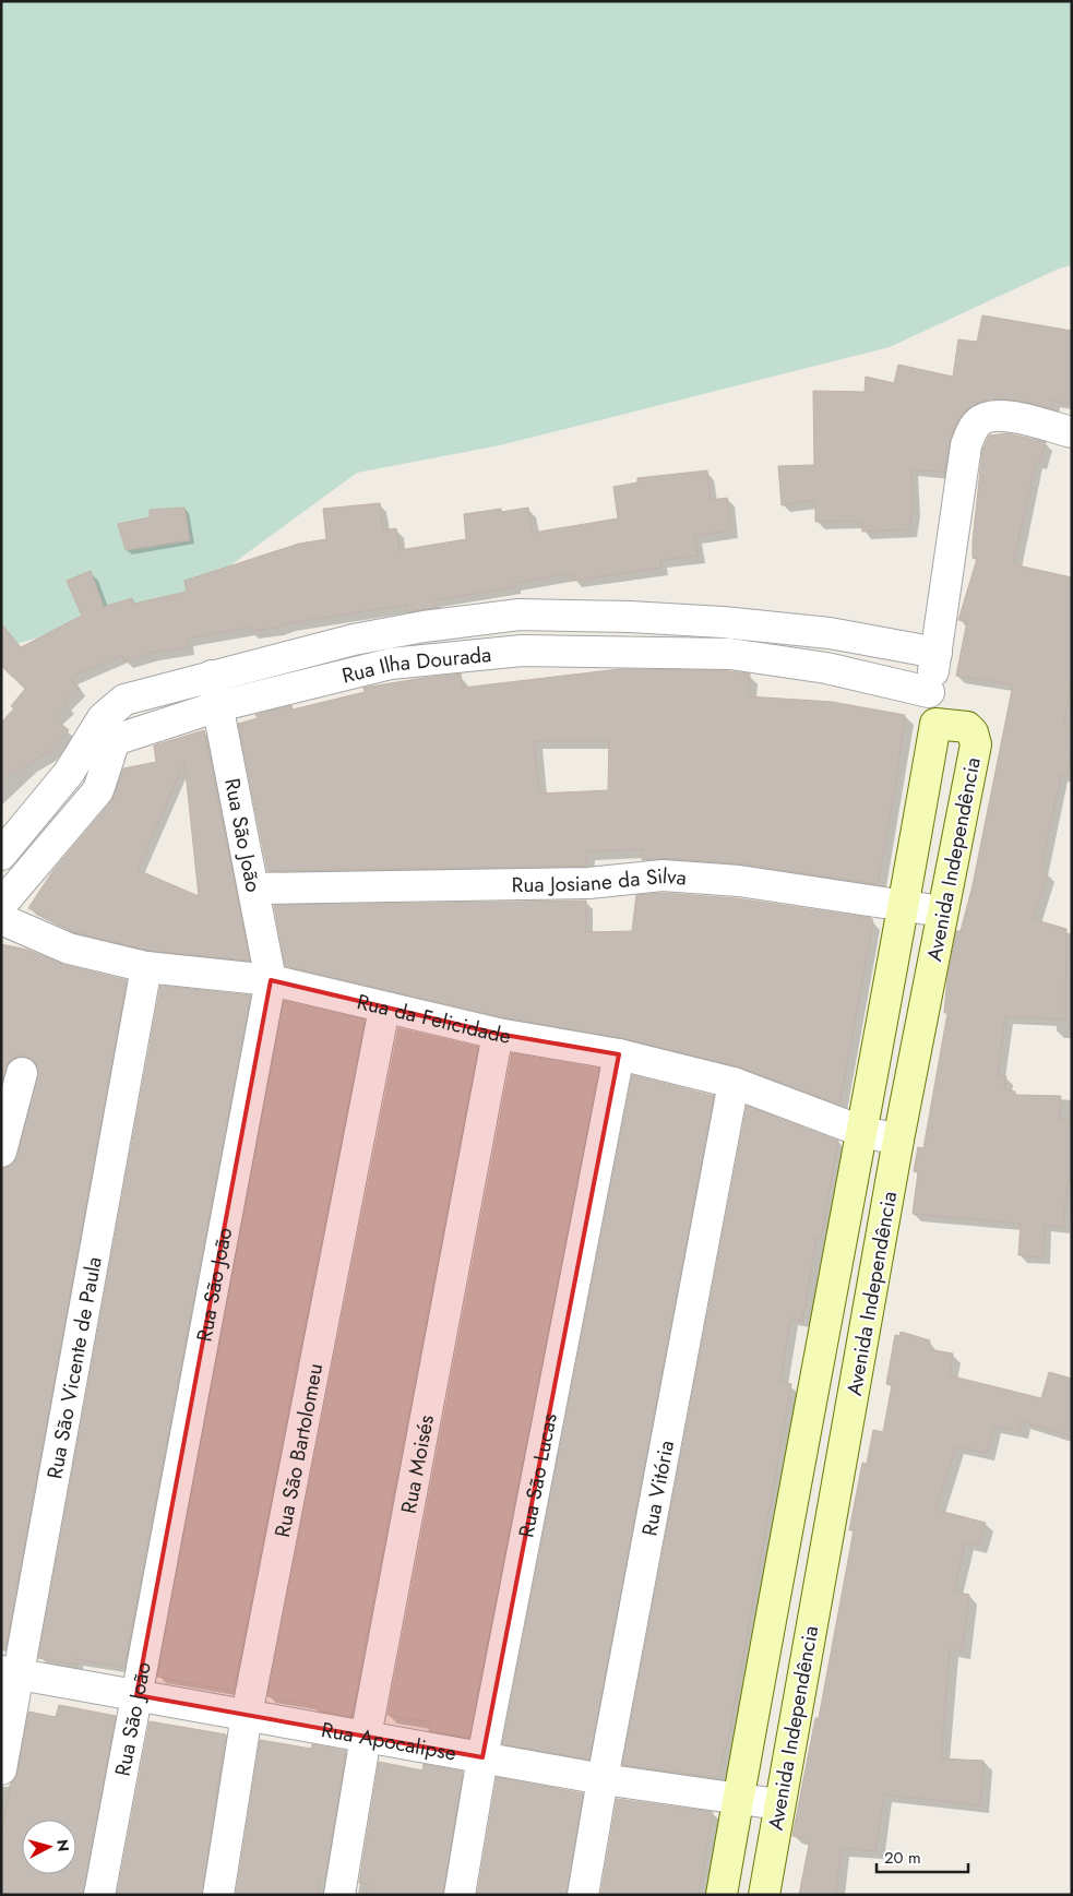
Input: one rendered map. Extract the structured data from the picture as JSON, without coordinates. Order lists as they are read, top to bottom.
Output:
{
  "streets": {
    "main road": ["Avenida Independência"],
    "street": [
      "Rua Ilha Dourada",
      "Rua São João",
      "Rua Josiane da Silva",
      "Rua da Felicidade",
      "Rua São Vicente de Paula",
      "Rua São Bartolomeu",
      "Rua Moisés",
      "Rua São Lucas",
      "Rua Vitória",
      "Rua Apocalipse"
    ]
  },
  "crossings": [
    ["Rua Ilha Dourada", "Rua São João"],
    ["Rua Ilha Dourada", "Avenida Independência"],
    ["Rua São João", "Rua Josiane da Silva"],
    ["Rua São João", "Rua da Felicidade"],
    ["Rua São João", "Rua Apocalipse"],
    ["Avenida Independência", "Rua Josiane da Silva"],
    ["Avenida Independência", "Rua da Felicidade"],
    ["Avenida Independência", "Rua Apocalipse"],
    ["Rua da Felicidade", "Rua São Vicente de Paula"],
    ["Rua da Felicidade", "Rua São Bartolomeu"],
    ["Rua da Felicidade", "Rua Moisés"],
    ["Rua da Felicidade", "Rua São Lucas"],
    ["Rua da Felicidade", "Rua Vitória"],
    ["Rua São Vicente de Paula", "Rua Apocalipse"],
    ["Rua São Bartolomeu", "Rua Apocalipse"],
    ["Rua Moisés", "Rua Apocalipse"],
    ["Rua São Lucas", "Rua Apocalipse"],
    ["Rua Vitória", "Rua Apocalipse"]
  ],
  "scale_bar": "20 m",
  "north": "right"
}
